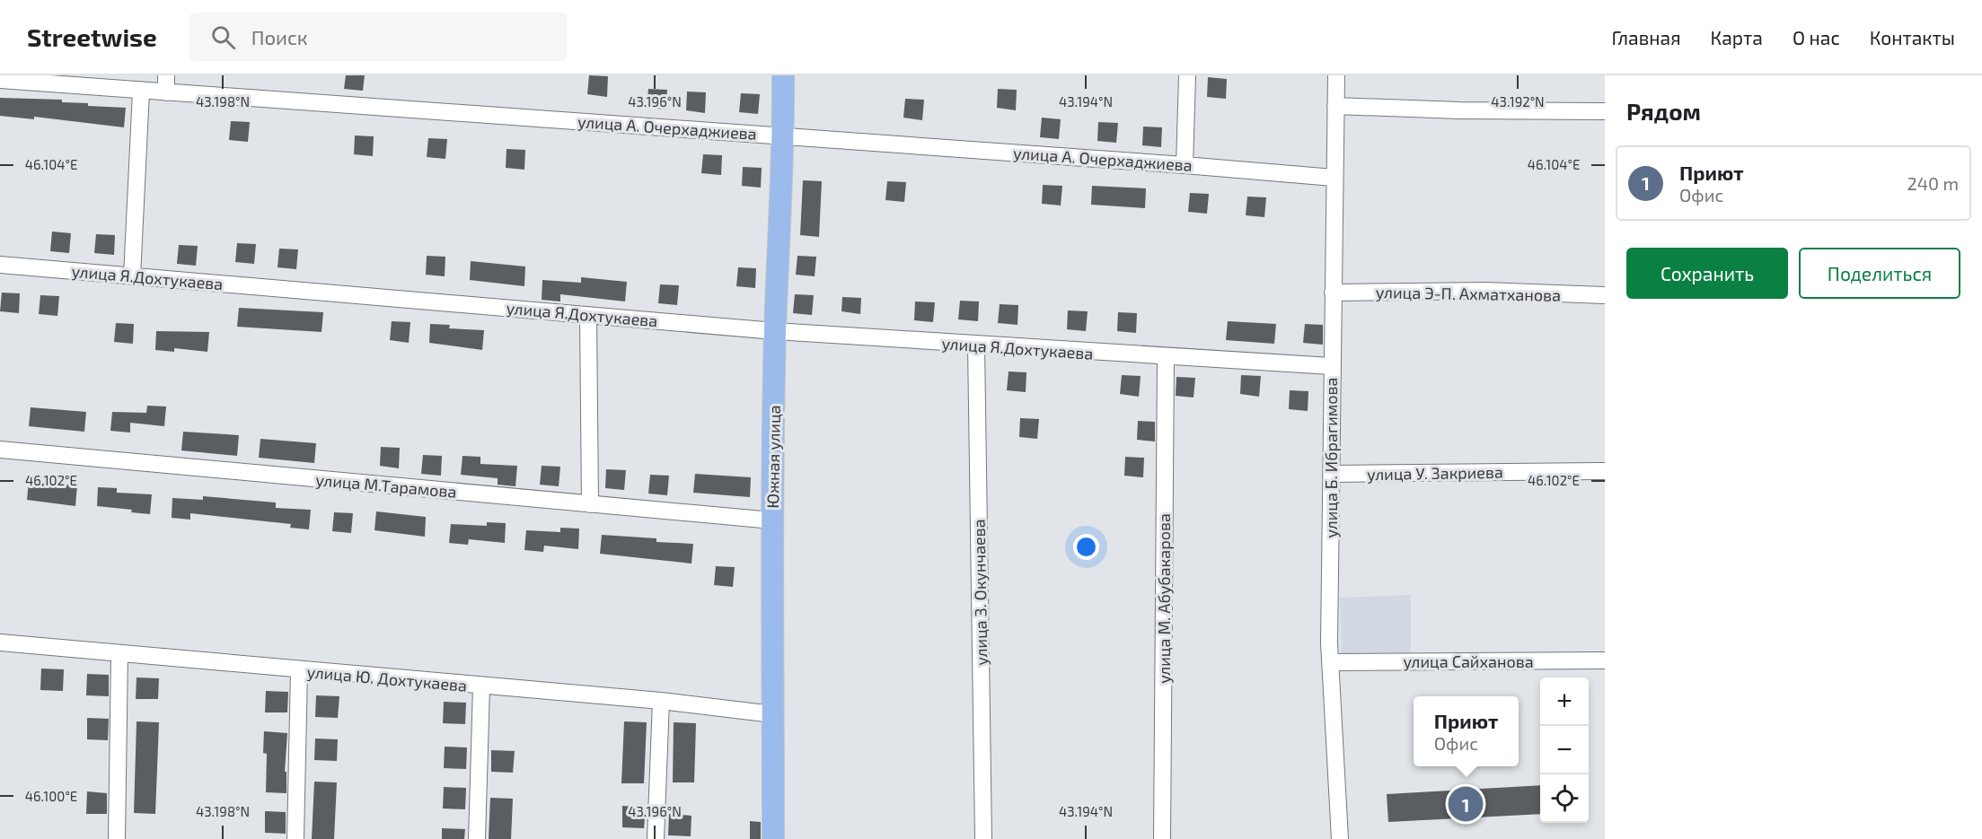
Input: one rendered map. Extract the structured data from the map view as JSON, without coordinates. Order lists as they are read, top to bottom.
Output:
{
  "streets": {
    "main road": ["Южная улица"],
    "street": [
      "улица А. Очерхаджиева",
      "улица Я.Дохтукаева",
      "улица Э-П. Ахматханова",
      "улица Б. Ибрагимова",
      "улица У. Закриева",
      "улица М.Тарамова",
      "улица З. Окунчаева",
      "улица М. Абубакарова",
      "улица Сайханова",
      "улица Ю. Дохтукаева"
    ]
  },
  "crossings": [
    ["улица А. Очерхаджиева", "Южная улица"],
    ["улица А. Очерхаджиева", "улица Б. Ибрагимова"],
    ["улица Я.Дохтукаева", "Южная улица"],
    ["улица Я.Дохтукаева", "улица Б. Ибрагимова"],
    ["улица Я.Дохтукаева", "улица З. Окунчаева"],
    ["улица Я.Дохтукаева", "улица М. Абубакарова"],
    ["улица Э-П. Ахматханова", "улица Б. Ибрагимова"],
    ["Южная улица", "улица М.Тарамова"],
    ["Южная улица", "улица Ю. Дохтукаева"],
    ["улица Б. Ибрагимова", "улица У. Закриева"],
    ["улица Б. Ибрагимова", "улица Сайханова"]
  ],
  "page": {
    "header": "Streetwise",
    "search": "Поиск",
    "nav": [
      "Главная",
      "Карта",
      "О нас",
      "Контакты"
    ],
    "heading": "Рядом",
    "list": [
      {
        "mark": "1",
        "name": "Приют",
        "note": "Офис",
        "value": "240 m"
      }
    ],
    "buttons": ["Сохранить", "Поделиться"],
    "map_buttons": ["+", "−"],
    "popup": ["Приют", "Офис"],
    "pins": "1"
  },
  "coordinates": [
    "43.198°N",
    "43.196°N",
    "43.194°N",
    "43.192°N",
    "46.104°E",
    "46.102°E",
    "46.100°E"
  ]
}
